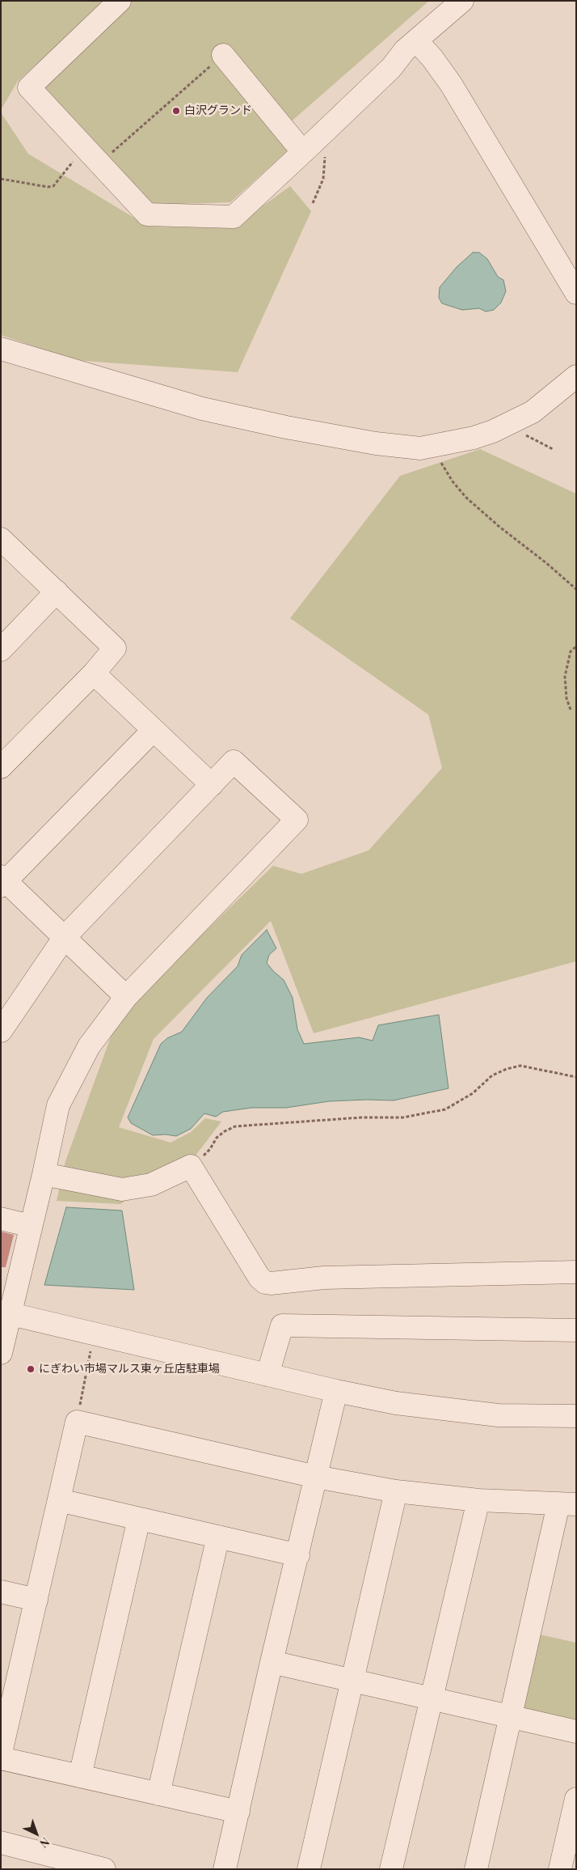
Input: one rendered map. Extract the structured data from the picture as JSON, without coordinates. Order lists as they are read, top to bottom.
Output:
{
  "places": ["白沢グランド", "にぎわい市場マルス東ヶ丘店駐車場"],
  "north": "bottom right"
}
